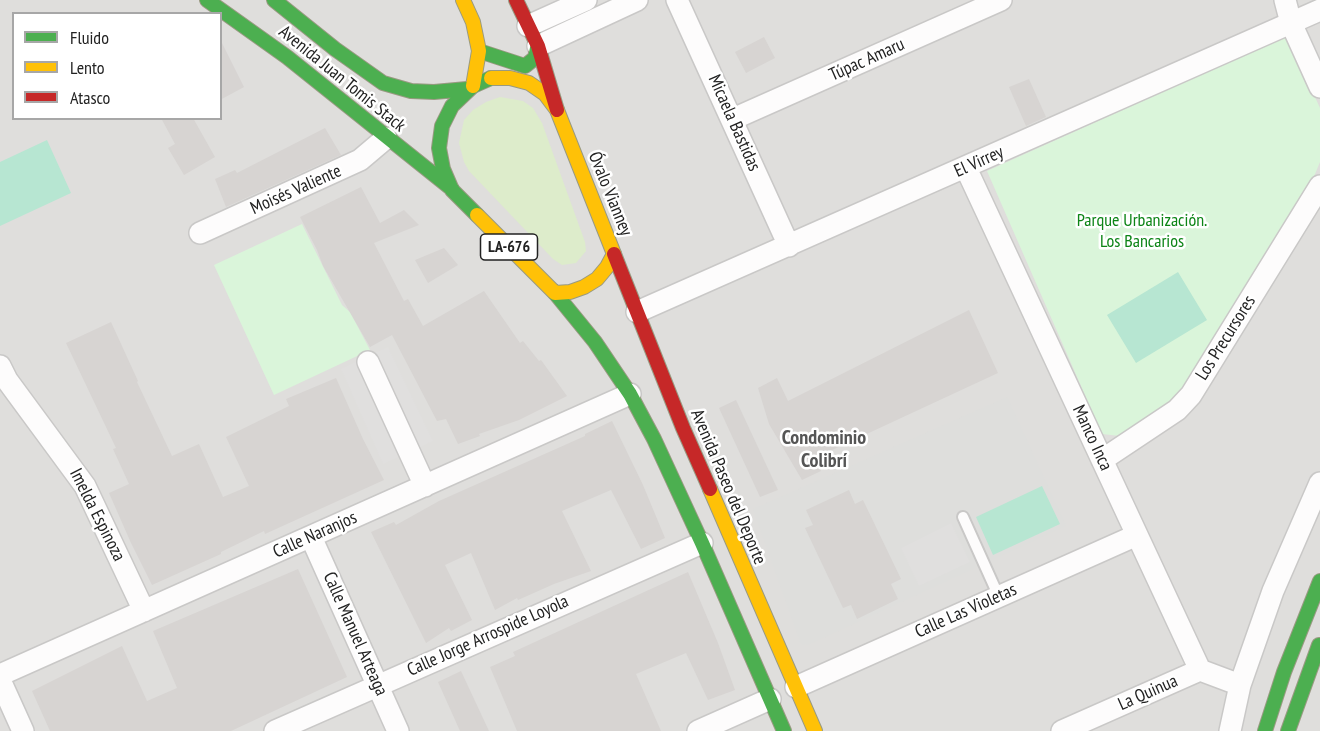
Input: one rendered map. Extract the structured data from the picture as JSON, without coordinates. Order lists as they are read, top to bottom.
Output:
{
  "streets": {
    "main road": [
      "Avenida Juan Tomis Stack",
      "Óvalo Vianney",
      "LA-676",
      "Avenida Paseo del Deporte"
    ],
    "street": [
      "Túpac Amaru",
      "Micaela Bastidas",
      "El Virrey",
      "Moisés Valiente",
      "Los Precursores",
      "Manco Inca",
      "Imelda Espinoza",
      "Calle Naranjos",
      "Calle Las Violetas",
      "Calle Manuel Arteaga",
      "Calle Jorge Arrospide Loyola",
      "La Quinua"
    ]
  },
  "crossings": [
    ["Túpac Amaru", "Micaela Bastidas"],
    ["Avenida Juan Tomis Stack", "Moisés Valiente"],
    ["Avenida Juan Tomis Stack", "Óvalo Vianney"],
    ["Avenida Juan Tomis Stack", "LA-676"],
    ["Micaela Bastidas", "El Virrey"],
    ["El Virrey", "Manco Inca"],
    ["El Virrey", "Avenida Paseo del Deporte"],
    ["Óvalo Vianney", "LA-676"],
    ["Óvalo Vianney", "Avenida Paseo del Deporte"],
    ["LA-676", "Calle Naranjos"],
    ["LA-676", "Calle Jorge Arrospide Loyola"],
    ["Los Precursores", "Manco Inca"],
    ["Manco Inca", "Calle Las Violetas"],
    ["Manco Inca", "La Quinua"],
    ["Avenida Paseo del Deporte", "Calle Las Violetas"],
    ["Imelda Espinoza", "Calle Naranjos"],
    ["Calle Naranjos", "Calle Manuel Arteaga"],
    ["Calle Manuel Arteaga", "Calle Jorge Arrospide Loyola"]
  ],
  "districts": ["Condominio Colibrí"],
  "parks": ["Parque Urbanización. Los Bancarios"],
  "legend": ["Fluido", "Lento", "Atasco"]
}
